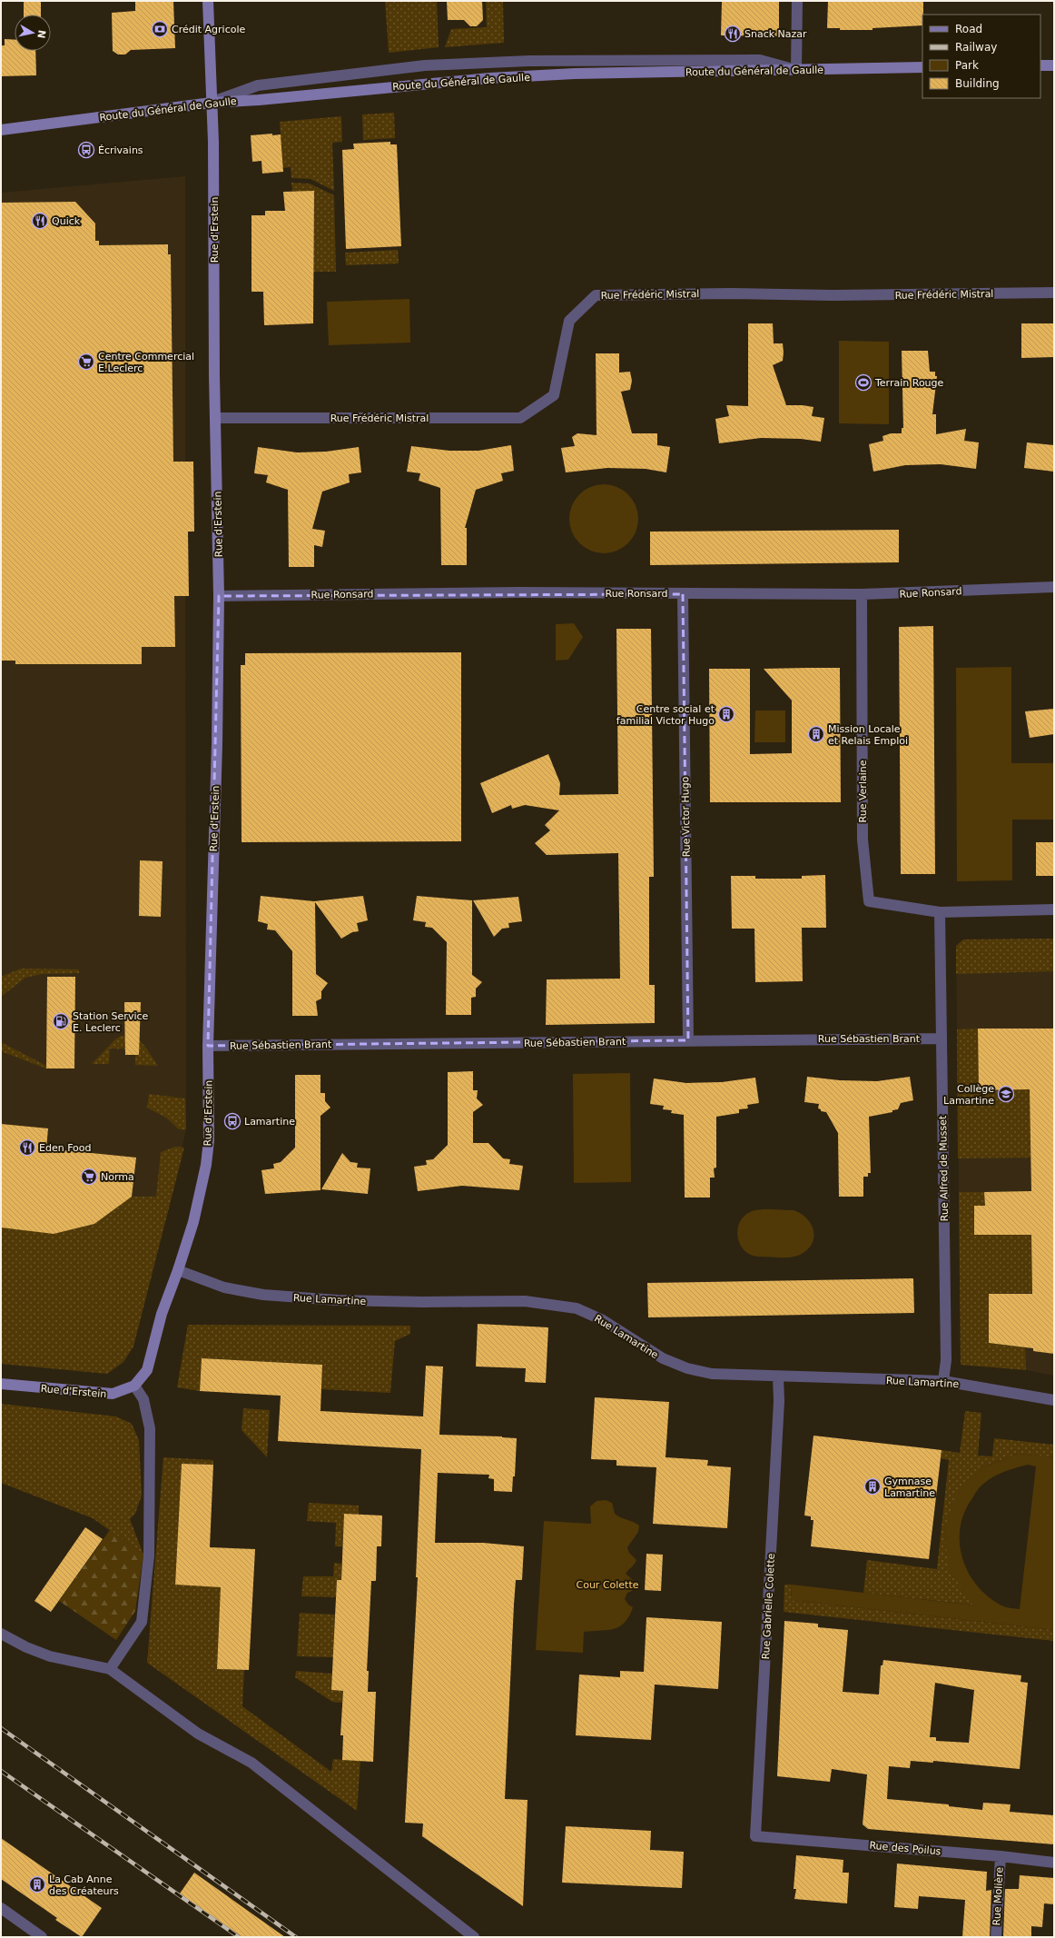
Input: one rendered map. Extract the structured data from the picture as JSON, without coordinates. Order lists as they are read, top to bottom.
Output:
{
  "streets": {
    "street": [
      "Route du Général de Gaulle",
      "Rue d'Erstein",
      "Rue Frédéric Mistral",
      "Rue Ronsard",
      "Rue Verlaine",
      "Rue Victor Hugo",
      "Rue Sébastien Brant",
      "Rue Alfred de Musset",
      "Rue Lamartine",
      "Rue Gabrielle Colette",
      "Rue des Poilus",
      "Rue Molière"
    ]
  },
  "crossings": [
    ["Route du Général de Gaulle", "Rue d'Erstein"],
    ["Rue d'Erstein", "Rue Frédéric Mistral"],
    ["Rue d'Erstein", "Rue Ronsard"],
    ["Rue d'Erstein", "Rue Sébastien Brant"],
    ["Rue d'Erstein", "Rue Lamartine"],
    ["Rue Ronsard", "Rue Verlaine"],
    ["Rue Ronsard", "Rue Victor Hugo"],
    ["Rue Verlaine", "Rue Alfred de Musset"],
    ["Rue Victor Hugo", "Rue Sébastien Brant"],
    ["Rue Sébastien Brant", "Rue Alfred de Musset"],
    ["Rue Alfred de Musset", "Rue Lamartine"],
    ["Rue Lamartine", "Rue Gabrielle Colette"],
    ["Rue Gabrielle Colette", "Rue des Poilus"],
    ["Rue des Poilus", "Rue Molière"]
  ],
  "parks": ["Cour Colette"],
  "places": {
    "bank": ["Crédit Agricole"],
    "restaurant": ["Snack Nazar", "Quick", "Eden Food"],
    "bus stop": ["Écrivains", "Lamartine"],
    "supermarket": ["Centre Commercial E.Leclerc", "Norma"],
    "sports": ["Terrain Rouge"],
    "building": [
      "Centre social et familial Victor Hugo",
      "Mission Locale et Relais Emploi",
      "Gymnase Lamartine",
      "La Cab Anne des Créateurs"
    ],
    "fuel station": ["Station Service E. Leclerc"],
    "school or university": ["Collège Lamartine"]
  },
  "legend": [
    "Road",
    "Railway",
    "Park",
    "Building"
  ],
  "north": "right"
}
